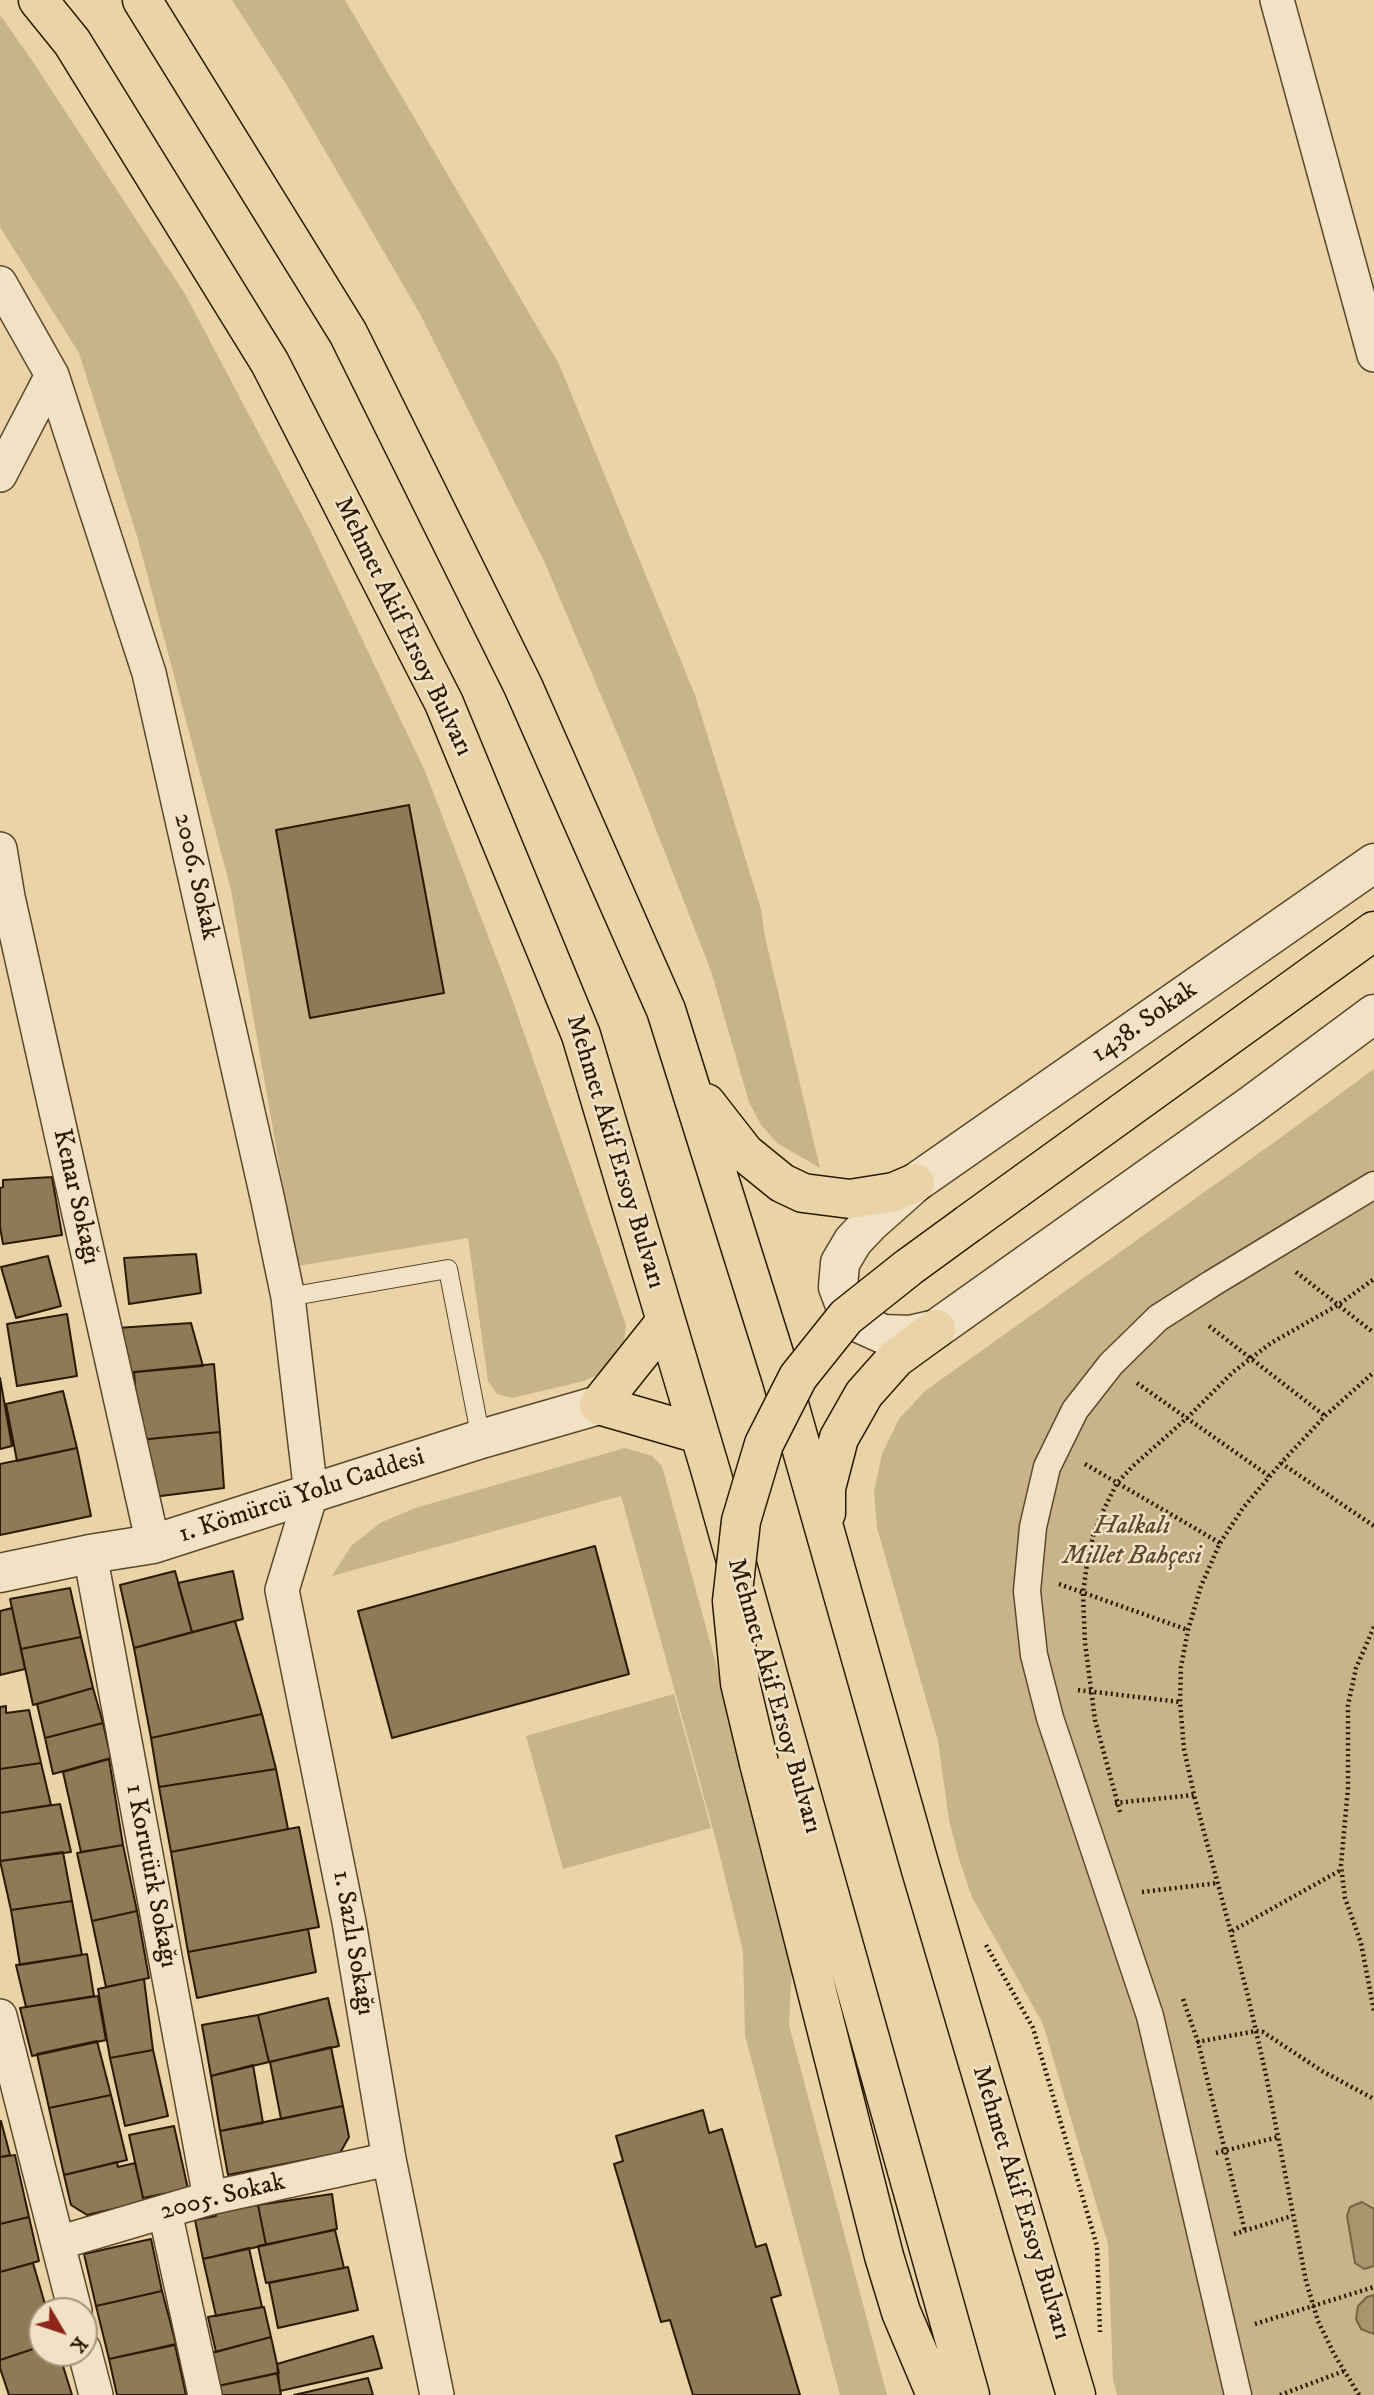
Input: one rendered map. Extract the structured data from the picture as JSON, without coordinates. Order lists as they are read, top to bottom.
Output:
{
  "streets": {
    "main road": ["Mehmet Akif Ersoy Bulvarı"],
    "street": [
      "2006. Sokak",
      "1438. Sokak",
      "Kenar Sokağı",
      "1. Kömürcü Yolu Caddesi",
      "1 Korutürk Sokağı",
      "1. Sazlı Sokağı",
      "2005. Sokak"
    ]
  },
  "crossings": [
    ["2006. Sokak", "1. Kömürcü Yolu Caddesi"],
    ["2006. Sokak", "1. Sazlı Sokağı"],
    ["Kenar Sokağı", "1. Kömürcü Yolu Caddesi"],
    ["1. Kömürcü Yolu Caddesi", "1 Korutürk Sokağı"],
    ["1. Kömürcü Yolu Caddesi", "1. Sazlı Sokağı"],
    ["1 Korutürk Sokağı", "2005. Sokak"],
    ["1. Sazlı Sokağı", "2005. Sokak"]
  ],
  "parks": ["Halkalı Millet Bahçesi"],
  "north": "bottom right"
}
